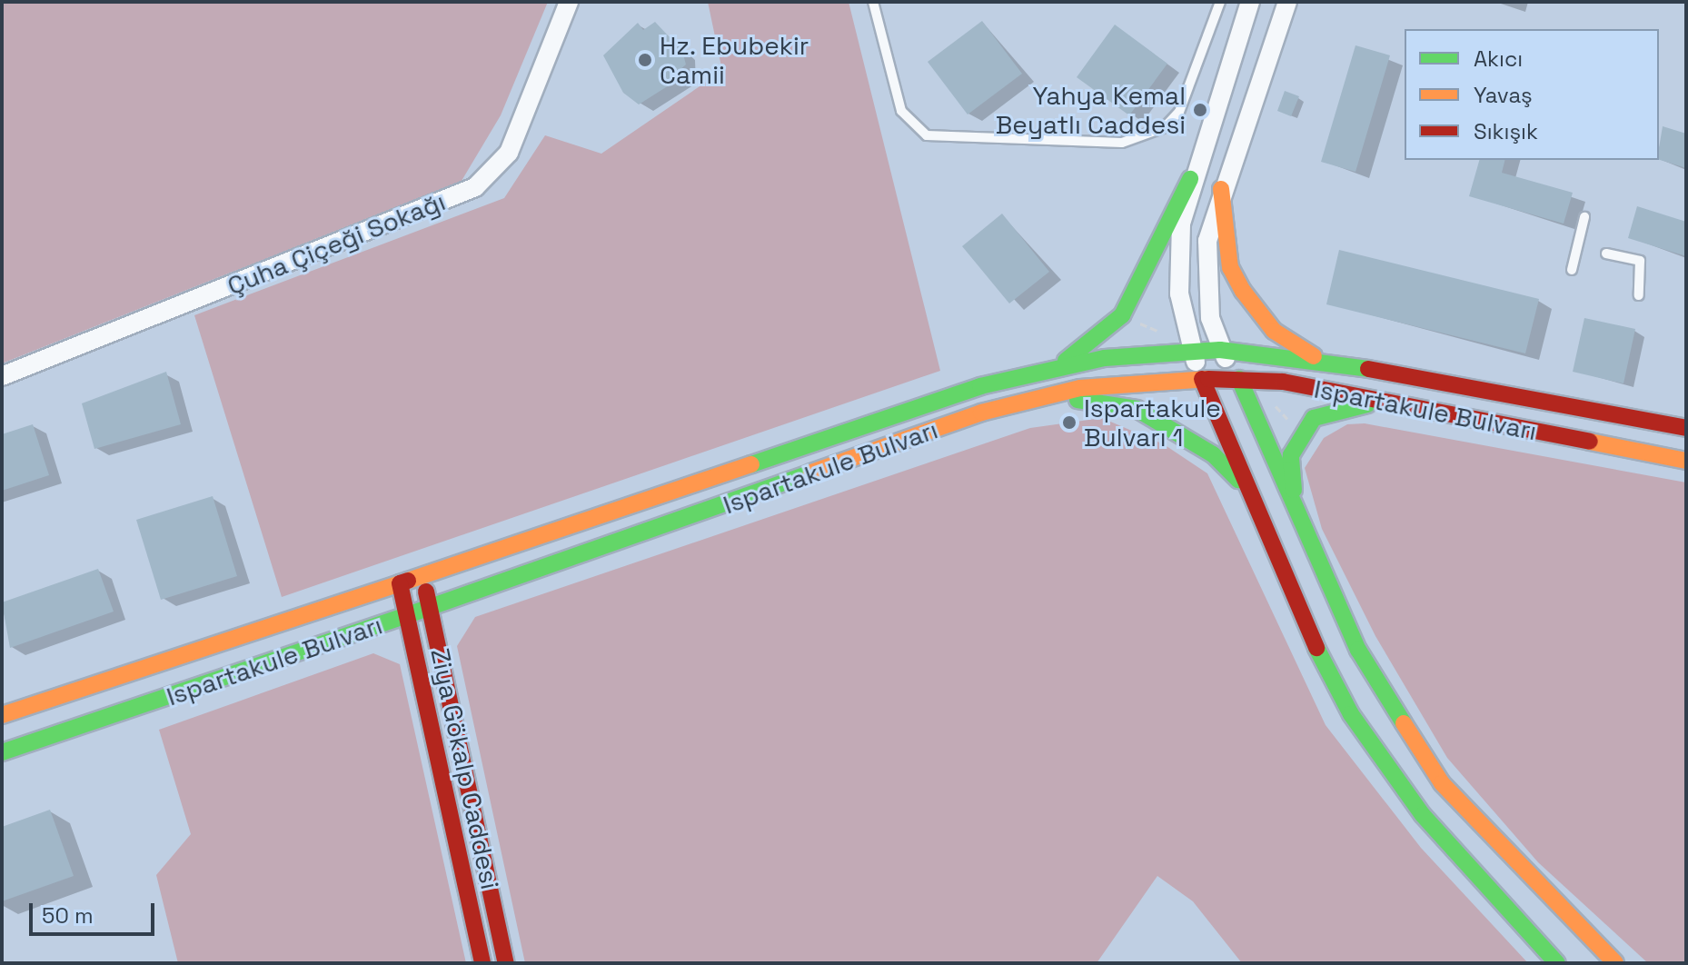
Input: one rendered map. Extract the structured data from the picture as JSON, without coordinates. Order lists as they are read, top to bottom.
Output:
{
  "streets": {
    "main road": ["Ispartakule Bulvarı", "Ziya Gökalp Caddesi"],
    "street": ["Çuha Çiçeği Sokağı"]
  },
  "crossings": [
    ["Ispartakule Bulvarı", "Ziya Gökalp Caddesi"]
  ],
  "places": ["Hz. Ebubekir Camii", "Yahya Kemal Beyatlı Caddesi", "Ispartakule Bulvarı 1"],
  "legend": ["Akıcı", "Yavaş", "Sıkışık"],
  "scale_bar": "50 m"
}
